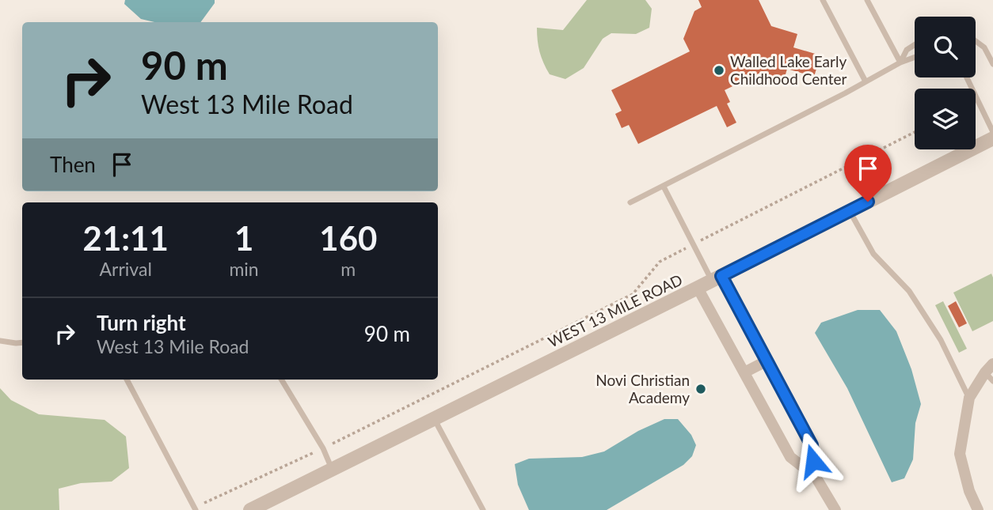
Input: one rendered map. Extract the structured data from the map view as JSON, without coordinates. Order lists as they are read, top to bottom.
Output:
{
  "streets": {
    "street": ["WEST 13 MILE ROAD"]
  },
  "places": ["Walled Lake Early Childhood Center", "Novi Christian Academy"],
  "page": {
    "turn": ["90 m", "West 13 Mile Road"],
    "then": "Then",
    "eta": [
      "21:11",
      "Arrival",
      "1",
      "min",
      "160",
      "m"
    ],
    "list": [
      {
        "name": "Turn right",
        "note": "West 13 Mile Road",
        "value": "90 m"
      }
    ]
  }
}
